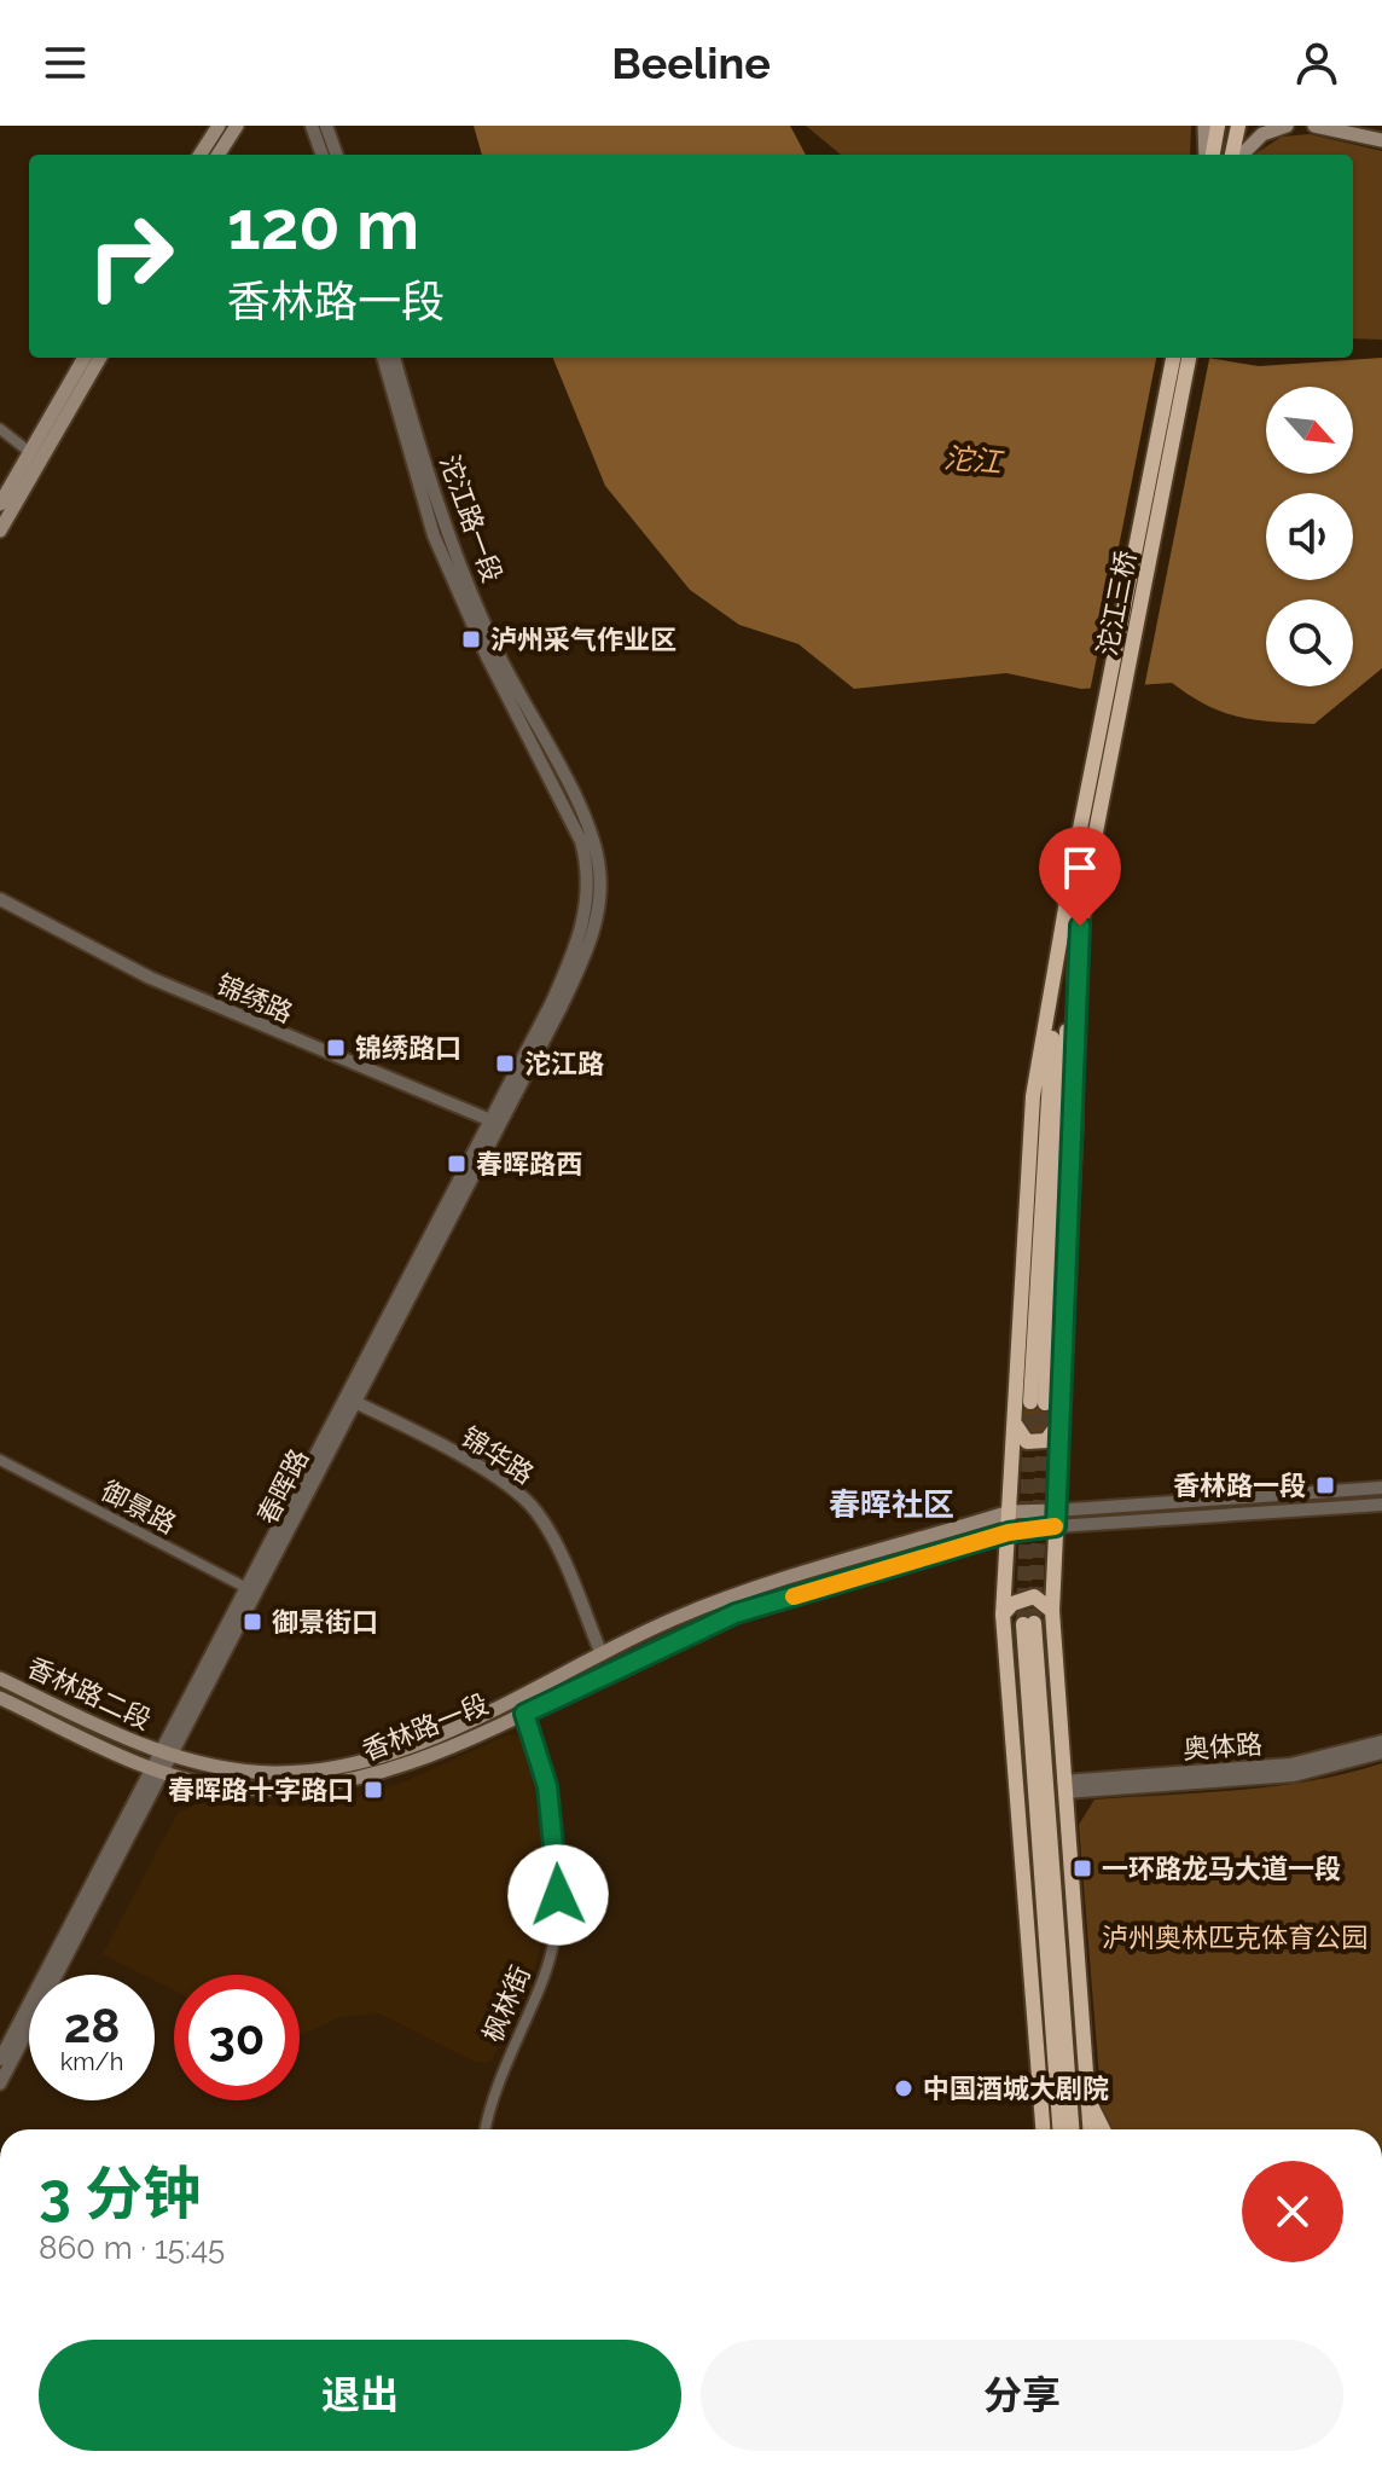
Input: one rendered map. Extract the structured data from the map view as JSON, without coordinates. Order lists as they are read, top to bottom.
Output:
{
  "streets": {
    "highway": ["沱江三桥"],
    "main road": ["香林路二段", "香林路一段"],
    "street": [
      "沱江路一段",
      "锦绣路",
      "锦华路",
      "春晖路",
      "御景路",
      "奥体路",
      "枫林街"
    ]
  },
  "crossings": [
    ["沱江路一段", "春晖路"],
    ["锦绣路", "春晖路"],
    ["锦华路", "春晖路"],
    ["锦华路", "香林路一段"],
    ["春晖路", "御景路"],
    ["春晖路", "香林路二段"],
    ["春晖路", "香林路一段"],
    ["香林路二段", "香林路一段"],
    ["香林路一段", "枫林街"]
  ],
  "districts": ["春晖社区"],
  "water": ["沱江"],
  "parks": ["泸州奥林匹克体育公园"],
  "places": {
    "transit": [
      "泸州采气作业区",
      "锦绣路口",
      "沱江路",
      "春晖路西",
      "香林路一段",
      "御景街口",
      "春晖路十字路口",
      "一环路龙马大道一段"
    ],
    "other": ["中国酒城大剧院"]
  },
  "north": "bottom right",
  "page": {
    "header": "Beeline",
    "turn": ["120 m", "香林路一段"],
    "speed": "28 km/h",
    "limit": "30",
    "heading": ["3 分钟", "860 m · 15:45"],
    "buttons": ["退出", "分享"]
  }
}
